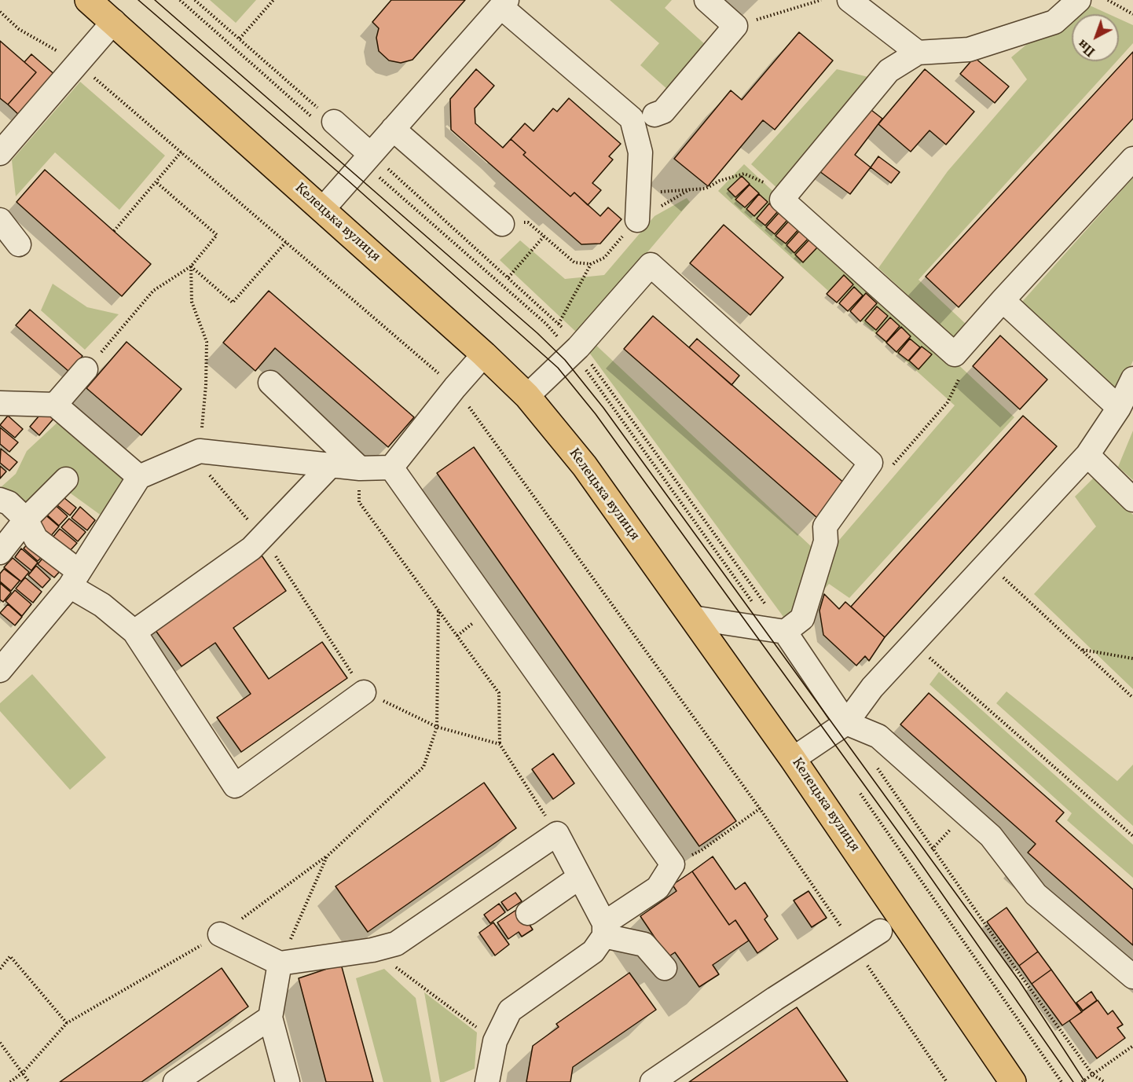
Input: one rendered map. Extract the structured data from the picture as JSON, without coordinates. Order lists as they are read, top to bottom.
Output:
{
  "streets": {
    "main road": ["Келецька вулиця"]
  },
  "north": "bottom left"
}
